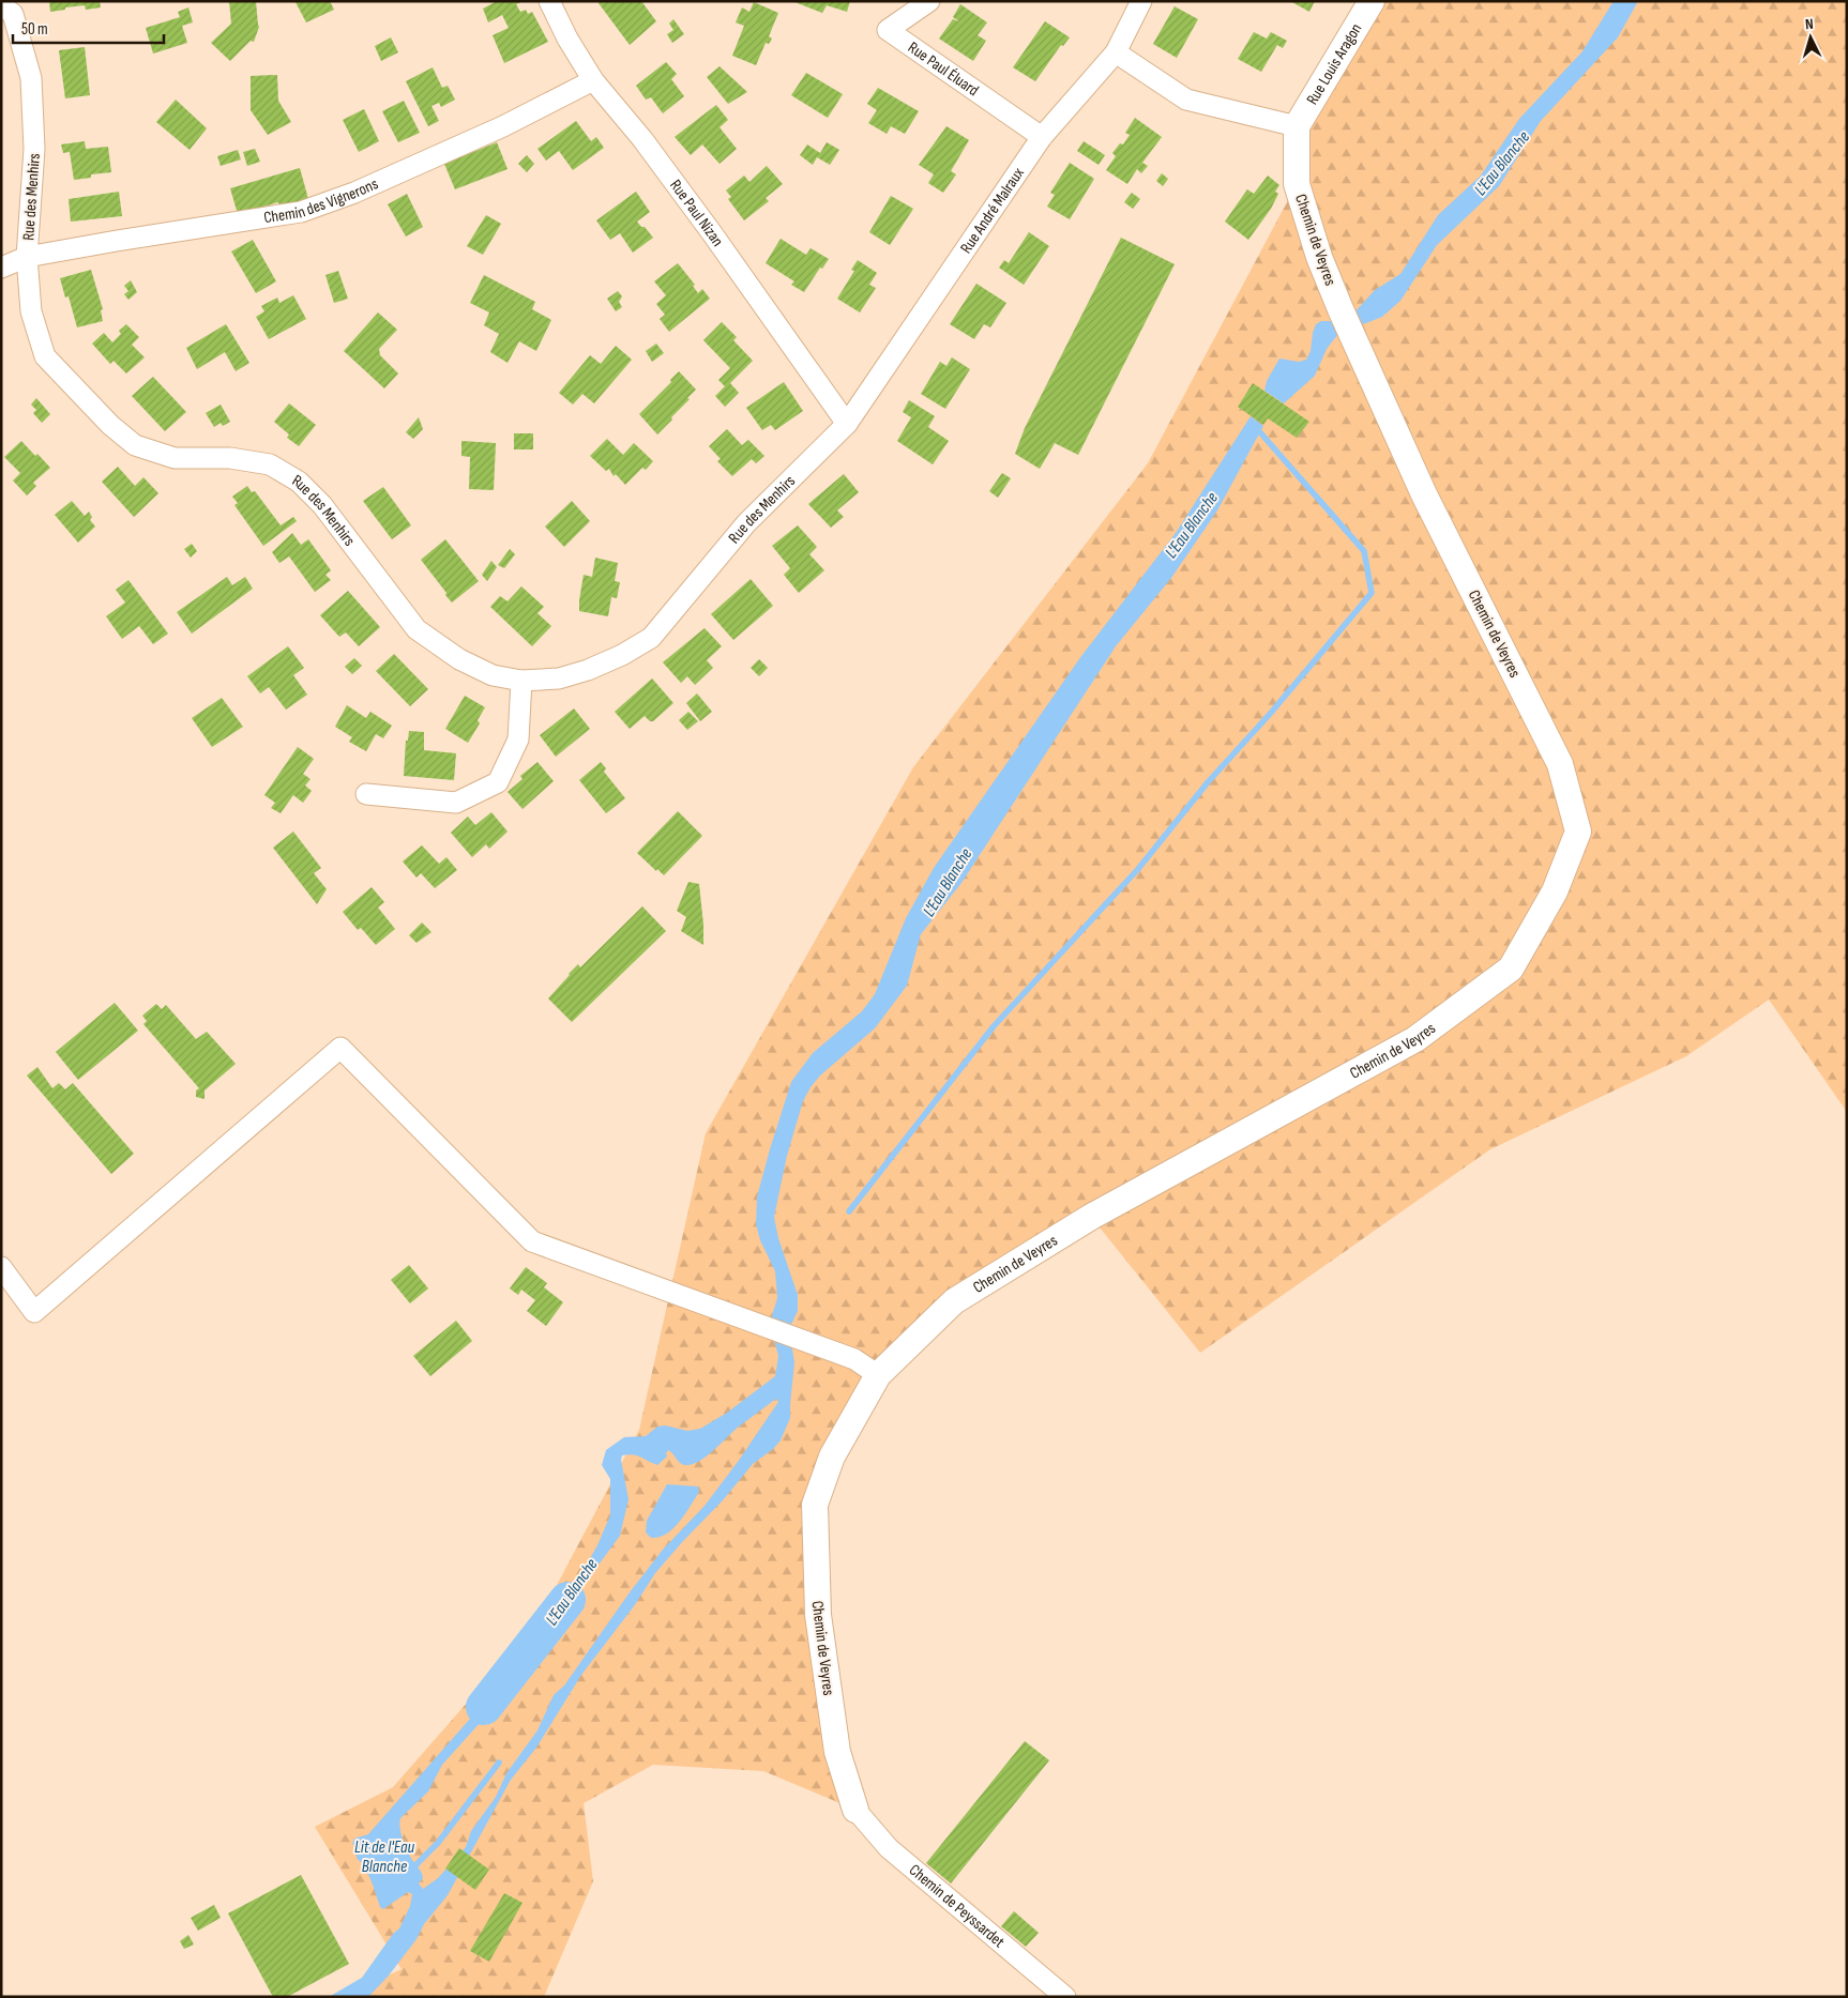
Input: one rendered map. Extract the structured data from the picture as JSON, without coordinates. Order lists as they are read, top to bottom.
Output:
{
  "streets": {
    "street": [
      "Rue Louis Aragon",
      "Rue Paul Éluard",
      "Rue des Menhirs",
      "Chemin des Vignerons",
      "Rue André Malraux",
      "Rue Paul Nizan",
      "Chemin de Veyres",
      "Chemin de Peyssardet"
    ]
  },
  "crossings": [
    ["Rue Louis Aragon", "Chemin de Veyres"],
    ["Rue Paul Éluard", "Rue André Malraux"],
    ["Rue des Menhirs", "Chemin des Vignerons"],
    ["Rue des Menhirs", "Rue André Malraux"],
    ["Rue des Menhirs", "Rue Paul Nizan"],
    ["Chemin des Vignerons", "Rue Paul Nizan"],
    ["Rue André Malraux", "Rue Paul Nizan"],
    ["Chemin de Veyres", "Chemin de Peyssardet"]
  ],
  "water": ["L'Eau Blanche", "Lit de l'Eau Blanche"],
  "scale_bar": "50 m",
  "north": "top"
}
